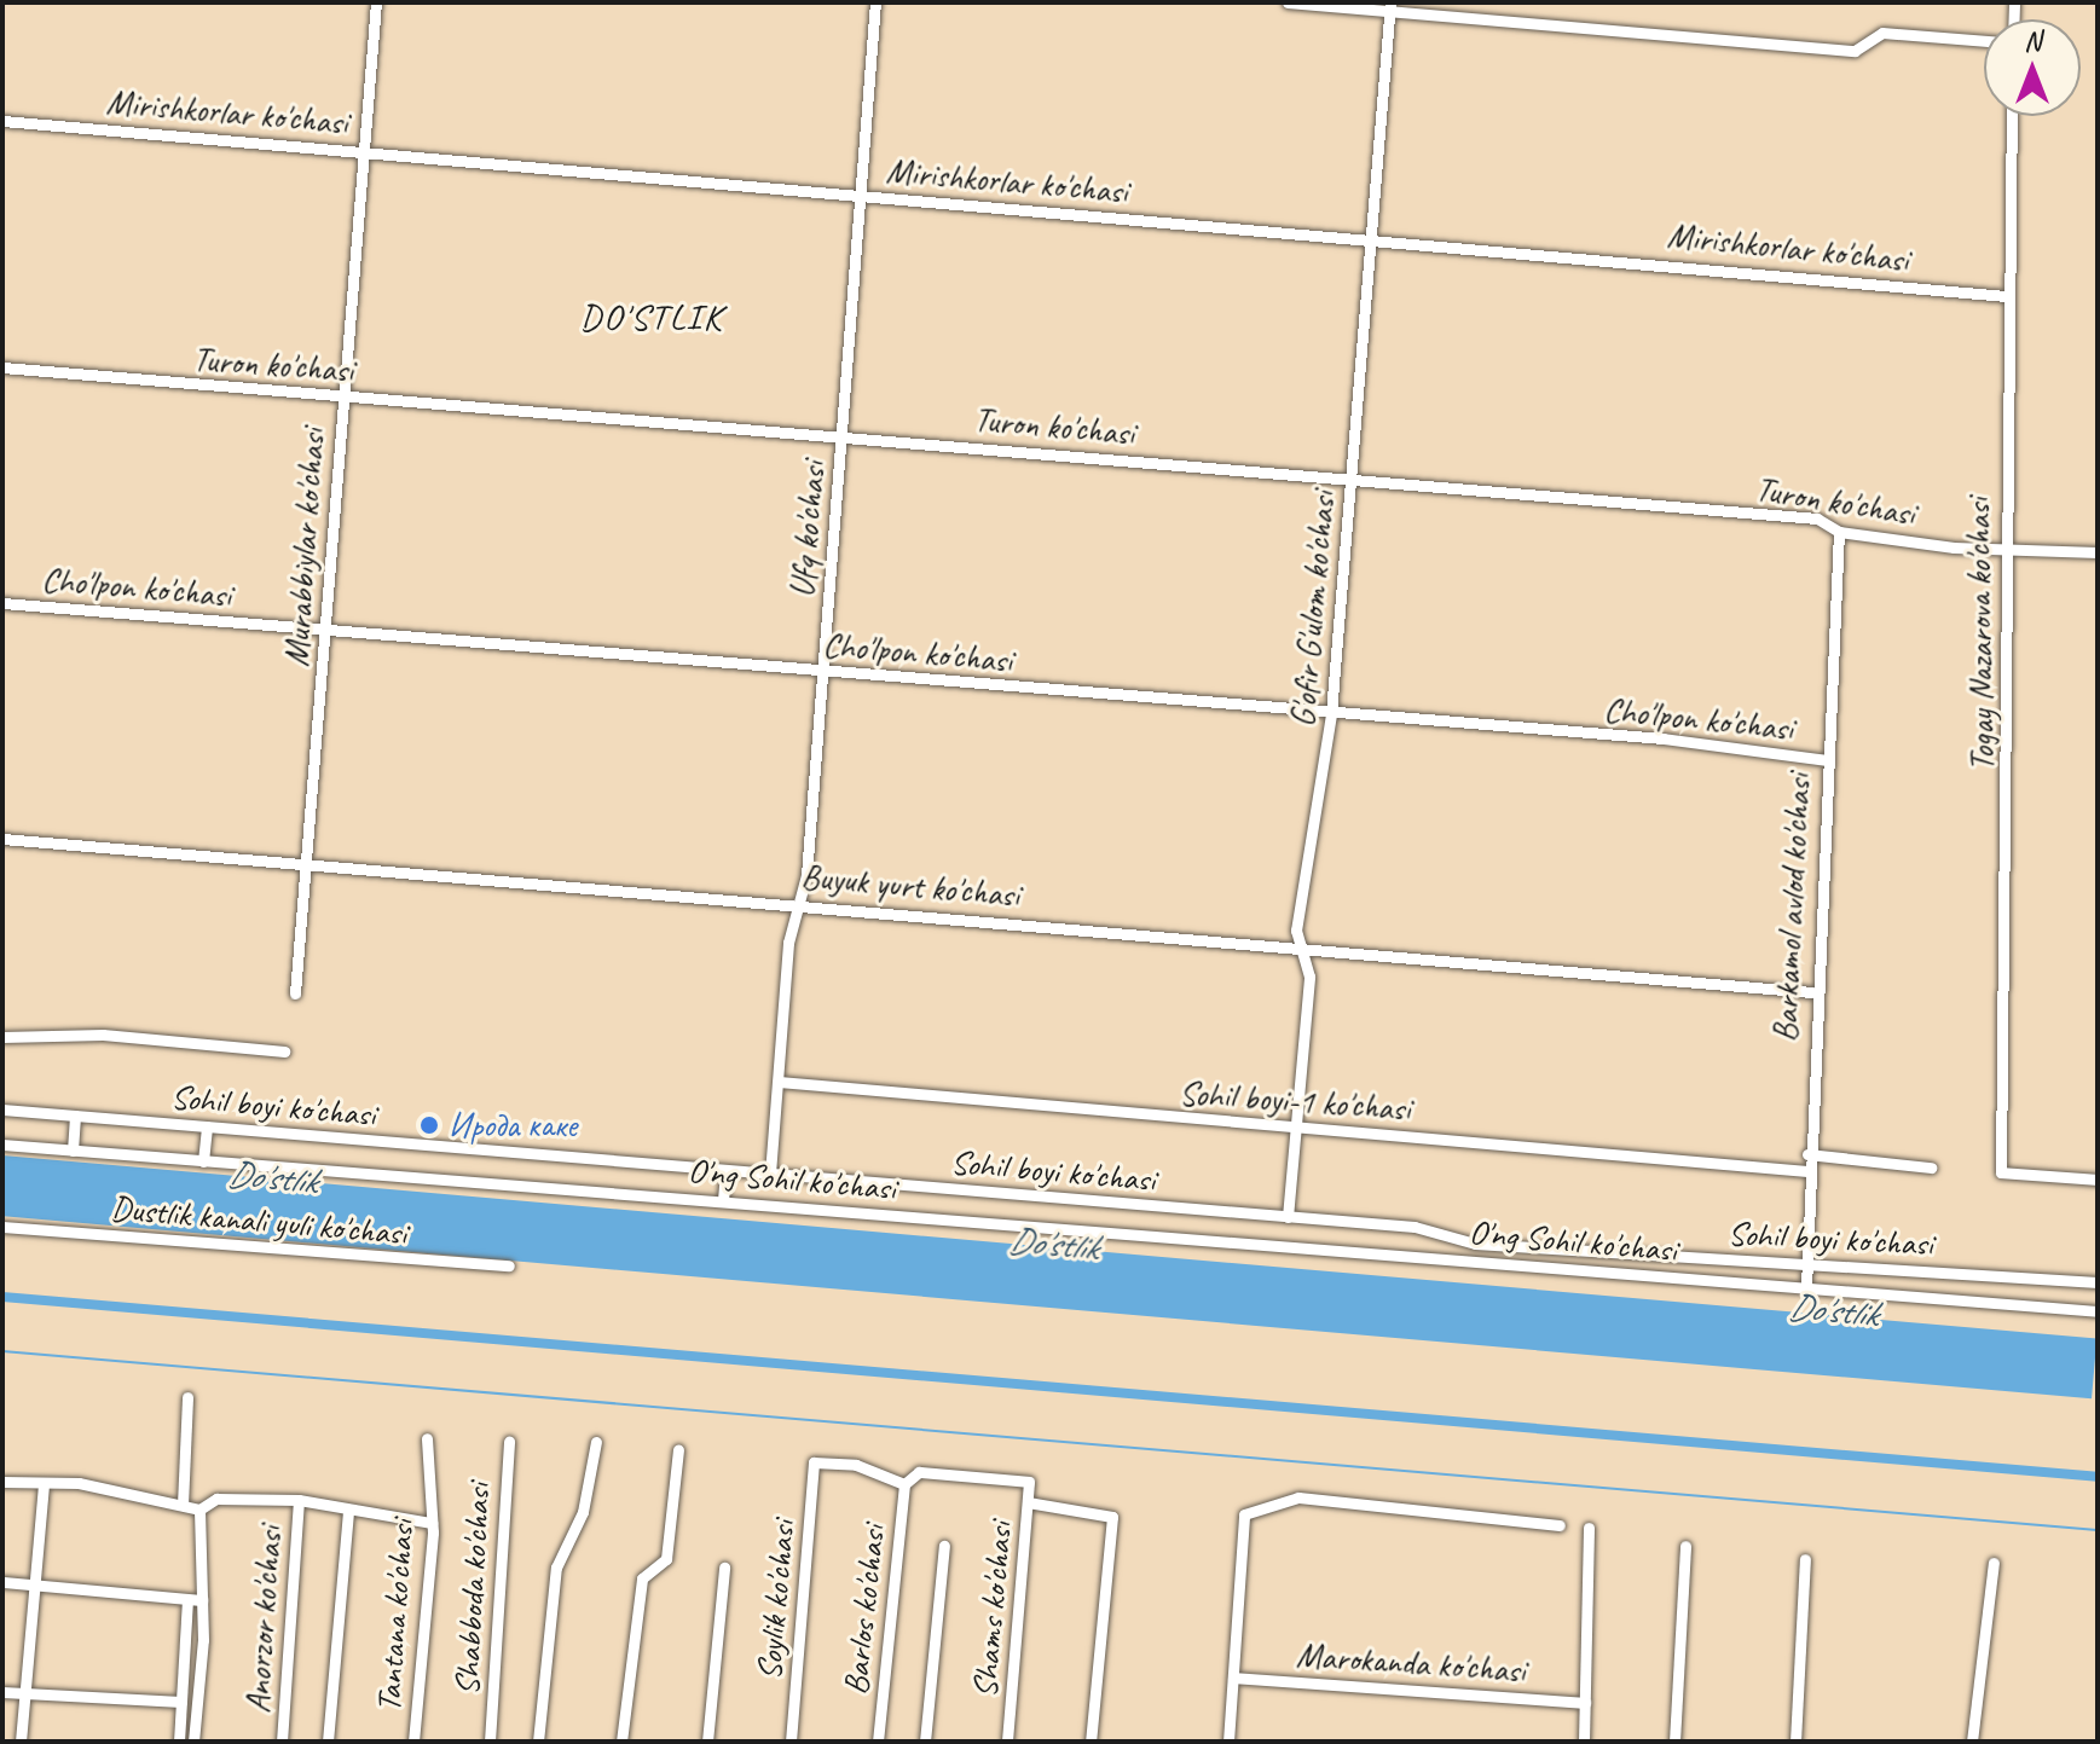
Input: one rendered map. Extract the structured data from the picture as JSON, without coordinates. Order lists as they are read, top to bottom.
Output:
{
  "streets": {
    "street": [
      "Mirishkorlar ko'chasi",
      "Turon ko'chasi",
      "Ufq ko'chasi",
      "Murabbiylar ko'chasi",
      "Cho'lpon ko'chasi",
      "G'ofir G'ulom ko'chasi",
      "Togay Nazarova ko'chasi",
      "Buyuk yurt ko'chasi",
      "Barkamol avlod ko'chasi",
      "Sohil boyi-1 ko'chasi",
      "Sohil boyi ko'chasi",
      "O'ng Sohil ko'chasi",
      "Dustlik kanali yuli ko'chasi",
      "Shabboda ko'chasi",
      "Soylik ko'chasi",
      "Barlos ko'chasi",
      "Shams ko'chasi",
      "Tantana ko'chasi",
      "Anorzor ko'chasi",
      "Marokanda ko'chasi"
    ]
  },
  "crossings": [
    ["Mirishkorlar ko'chasi", "Ufq ko'chasi"],
    ["Mirishkorlar ko'chasi", "Murabbiylar ko'chasi"],
    ["Mirishkorlar ko'chasi", "G'ofir G'ulom ko'chasi"],
    ["Mirishkorlar ko'chasi", "Togay Nazarova ko'chasi"],
    ["Turon ko'chasi", "Ufq ko'chasi"],
    ["Turon ko'chasi", "Murabbiylar ko'chasi"],
    ["Turon ko'chasi", "G'ofir G'ulom ko'chasi"],
    ["Turon ko'chasi", "Togay Nazarova ko'chasi"],
    ["Turon ko'chasi", "Barkamol avlod ko'chasi"],
    ["Ufq ko'chasi", "Cho'lpon ko'chasi"],
    ["Ufq ko'chasi", "Buyuk yurt ko'chasi"],
    ["Ufq ko'chasi", "Sohil boyi-1 ko'chasi"],
    ["Ufq ko'chasi", "Sohil boyi ko'chasi"],
    ["Murabbiylar ko'chasi", "Cho'lpon ko'chasi"],
    ["Murabbiylar ko'chasi", "Buyuk yurt ko'chasi"],
    ["Cho'lpon ko'chasi", "G'ofir G'ulom ko'chasi"],
    ["Cho'lpon ko'chasi", "Barkamol avlod ko'chasi"],
    ["G'ofir G'ulom ko'chasi", "Buyuk yurt ko'chasi"],
    ["G'ofir G'ulom ko'chasi", "Sohil boyi-1 ko'chasi"],
    ["G'ofir G'ulom ko'chasi", "Sohil boyi ko'chasi"],
    ["Buyuk yurt ko'chasi", "Barkamol avlod ko'chasi"],
    ["Barkamol avlod ko'chasi", "Sohil boyi-1 ko'chasi"],
    ["Barkamol avlod ko'chasi", "Sohil boyi ko'chasi"],
    ["Barkamol avlod ko'chasi", "O'ng Sohil ko'chasi"],
    ["Soylik ko'chasi", "Barlos ko'chasi"],
    ["Soylik ko'chasi", "Shams ko'chasi"],
    ["Barlos ko'chasi", "Shams ko'chasi"]
  ],
  "districts": ["DO'STLIK"],
  "water": ["Do'stlik"],
  "places": ["Ирода каке"],
  "north": "top"
}
